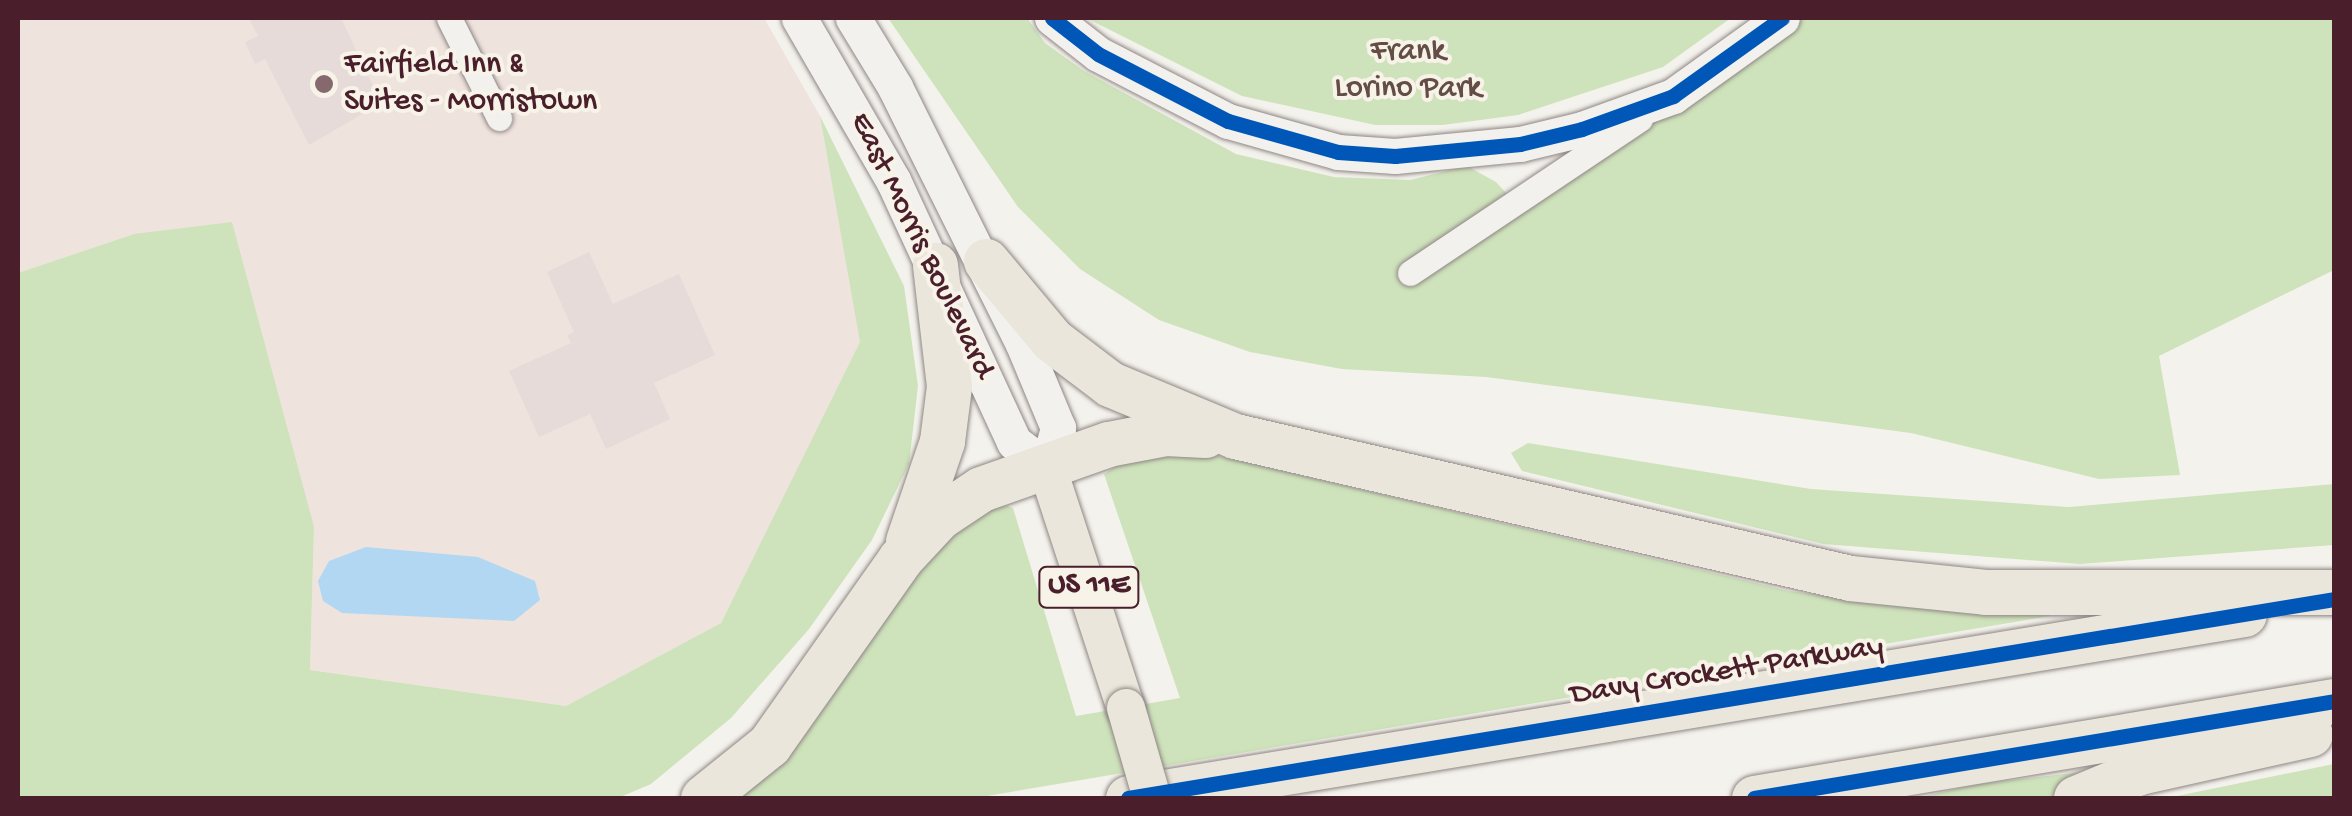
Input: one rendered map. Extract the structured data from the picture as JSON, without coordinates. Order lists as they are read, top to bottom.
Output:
{
  "streets": {
    "highway": ["Davy Crockett Parkway"],
    "main road": ["East Morris Boulevard", "US 11E"]
  },
  "parks": ["Frank Lorino Park"],
  "places": ["Fairfield Inn & Suites - Morristown"]
}
